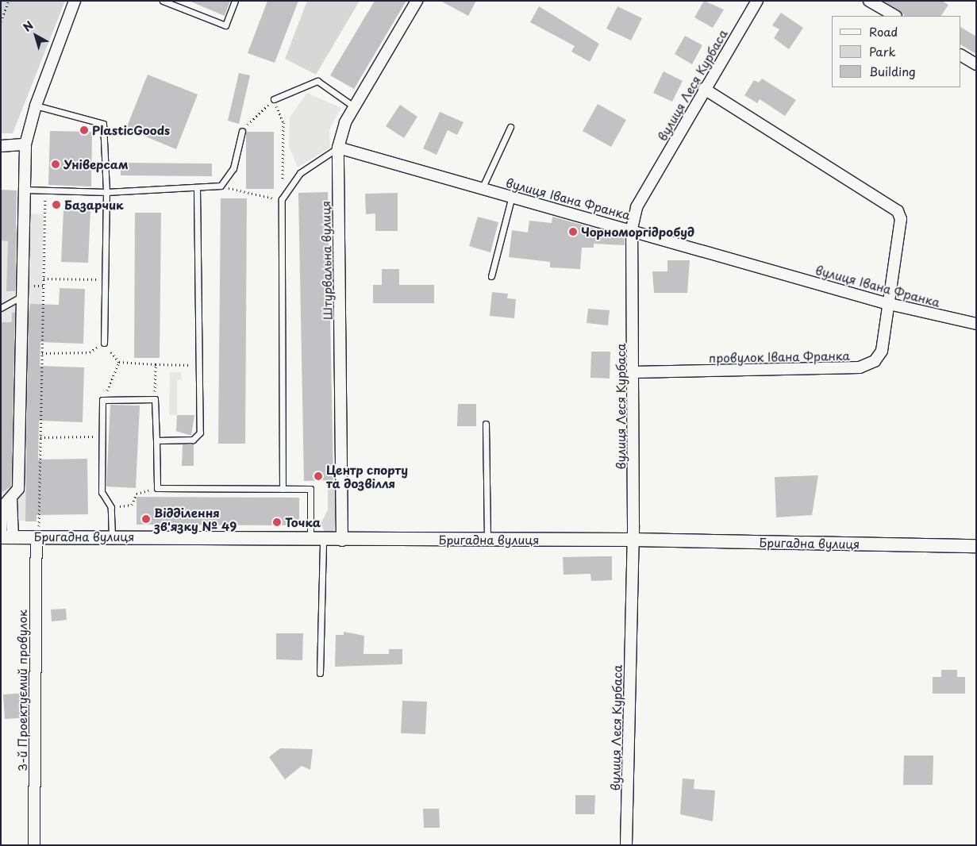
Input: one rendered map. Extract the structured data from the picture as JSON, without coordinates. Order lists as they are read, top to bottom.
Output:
{
  "streets": {
    "street": [
      "вулиця Леся Курбаса",
      "вулиця Івана Франка",
      "Штурвальна вулиця",
      "провулок Івана Франка",
      "Бригадна вулиця",
      "3-й Проектуємий провулок"
    ]
  },
  "crossings": [
    ["вулиця Леся Курбаса", "вулиця Івана Франка"],
    ["вулиця Леся Курбаса", "провулок Івана Франка"],
    ["вулиця Леся Курбаса", "Бригадна вулиця"],
    ["вулиця Івана Франка", "Штурвальна вулиця"],
    ["вулиця Івана Франка", "провулок Івана Франка"],
    ["Штурвальна вулиця", "Бригадна вулиця"],
    ["Бригадна вулиця", "3-й Проектуємий провулок"]
  ],
  "places": [
    "PlasticGoods",
    "Універсам",
    "Базарчик",
    "Чорноморгідробуд",
    "Центр спорту та дозвілля",
    "Відділення зв'язку № 49",
    "Точка"
  ],
  "legend": ["Road", "Park", "Building"],
  "north": "top left"
}
